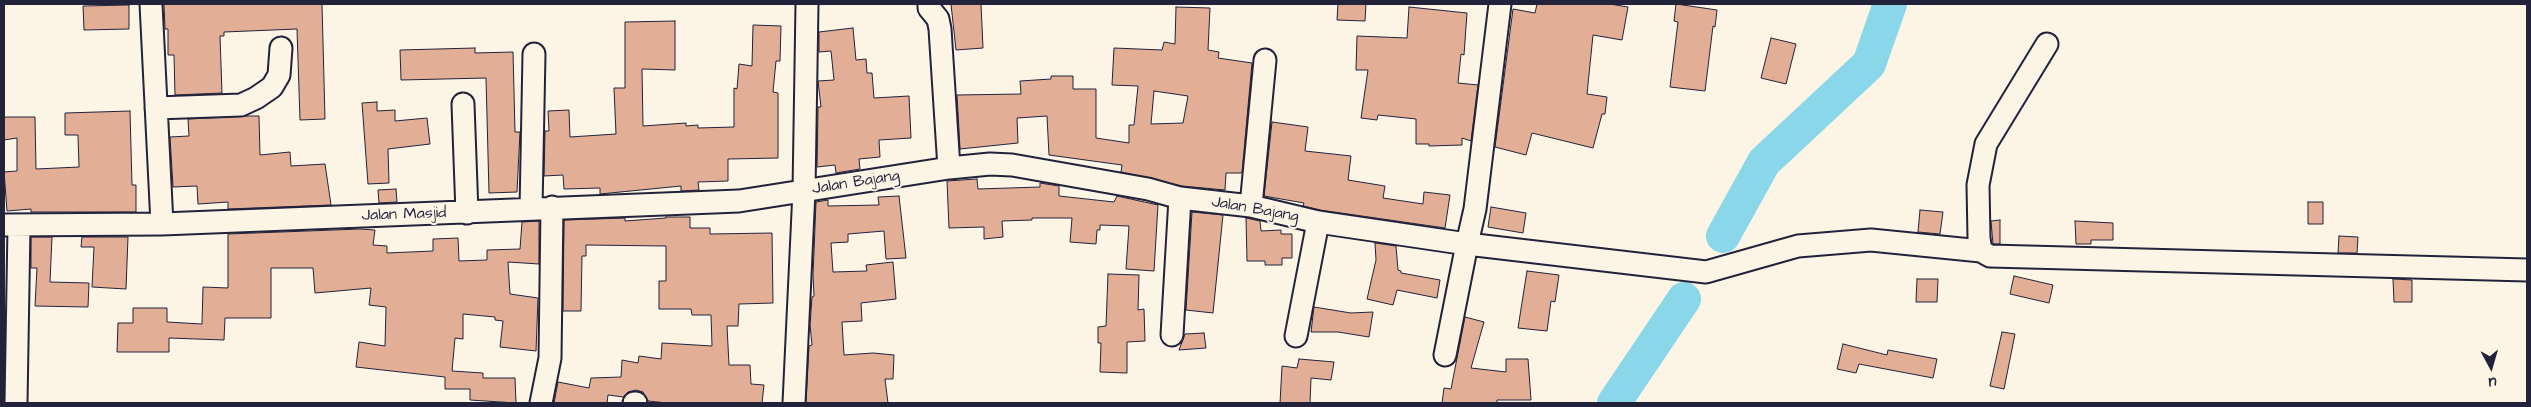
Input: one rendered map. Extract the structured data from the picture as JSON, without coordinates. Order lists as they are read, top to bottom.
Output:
{
  "streets": {
    "street": ["Jalan Bajang", "Jalan Masjid"]
  },
  "crossings": [
    ["Jalan Bajang", "Jalan Masjid"]
  ],
  "north": "bottom"
}
